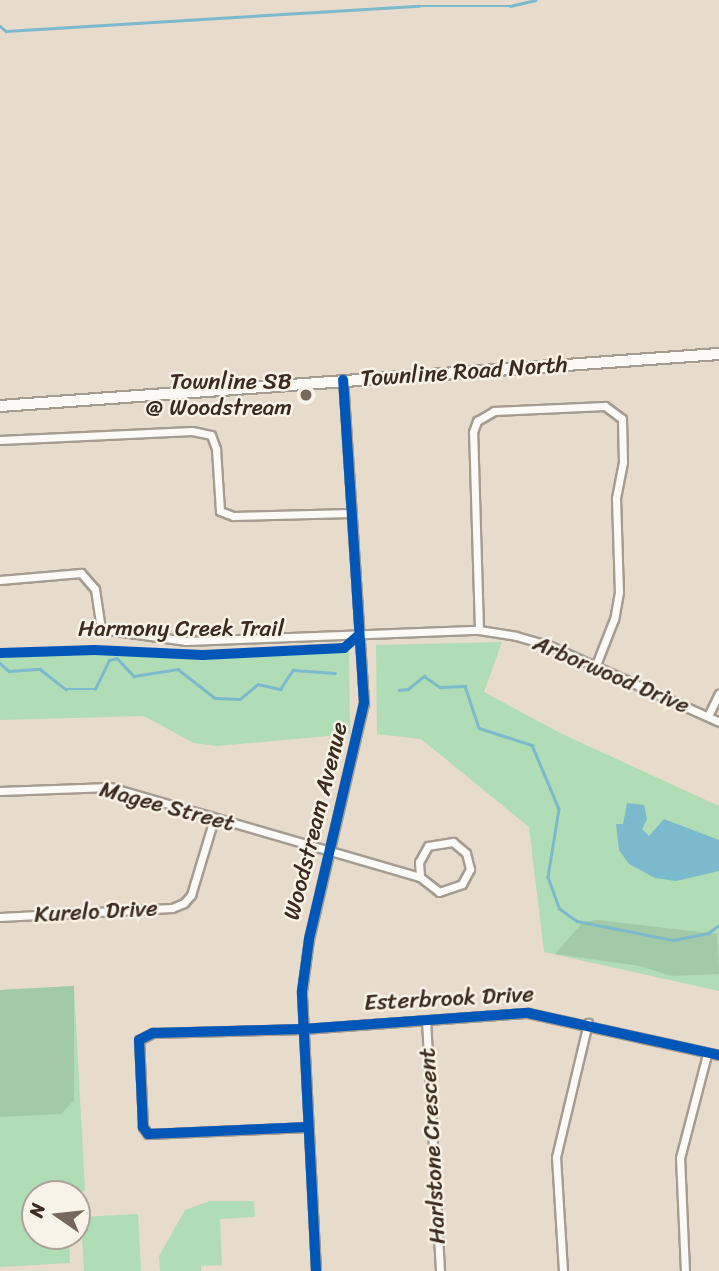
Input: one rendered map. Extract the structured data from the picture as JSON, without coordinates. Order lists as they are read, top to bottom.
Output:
{
  "streets": {
    "street": [
      "Townline Road North",
      "Arborwood Drive",
      "Magee Street",
      "Woodstream Avenue",
      "Kurelo Drive",
      "Esterbrook Drive",
      "Harlstone Crescent"
    ],
    "cycle path": ["Harmony Creek Trail"]
  },
  "crossings": [
    ["Townline Road North", "Woodstream Avenue"],
    ["Arborwood Drive", "Woodstream Avenue"],
    ["Magee Street", "Woodstream Avenue"],
    ["Magee Street", "Kurelo Drive"],
    ["Woodstream Avenue", "Esterbrook Drive"],
    ["Esterbrook Drive", "Harlstone Crescent"]
  ],
  "places": ["Townline SB @ Woodstream"],
  "north": "left"
}
